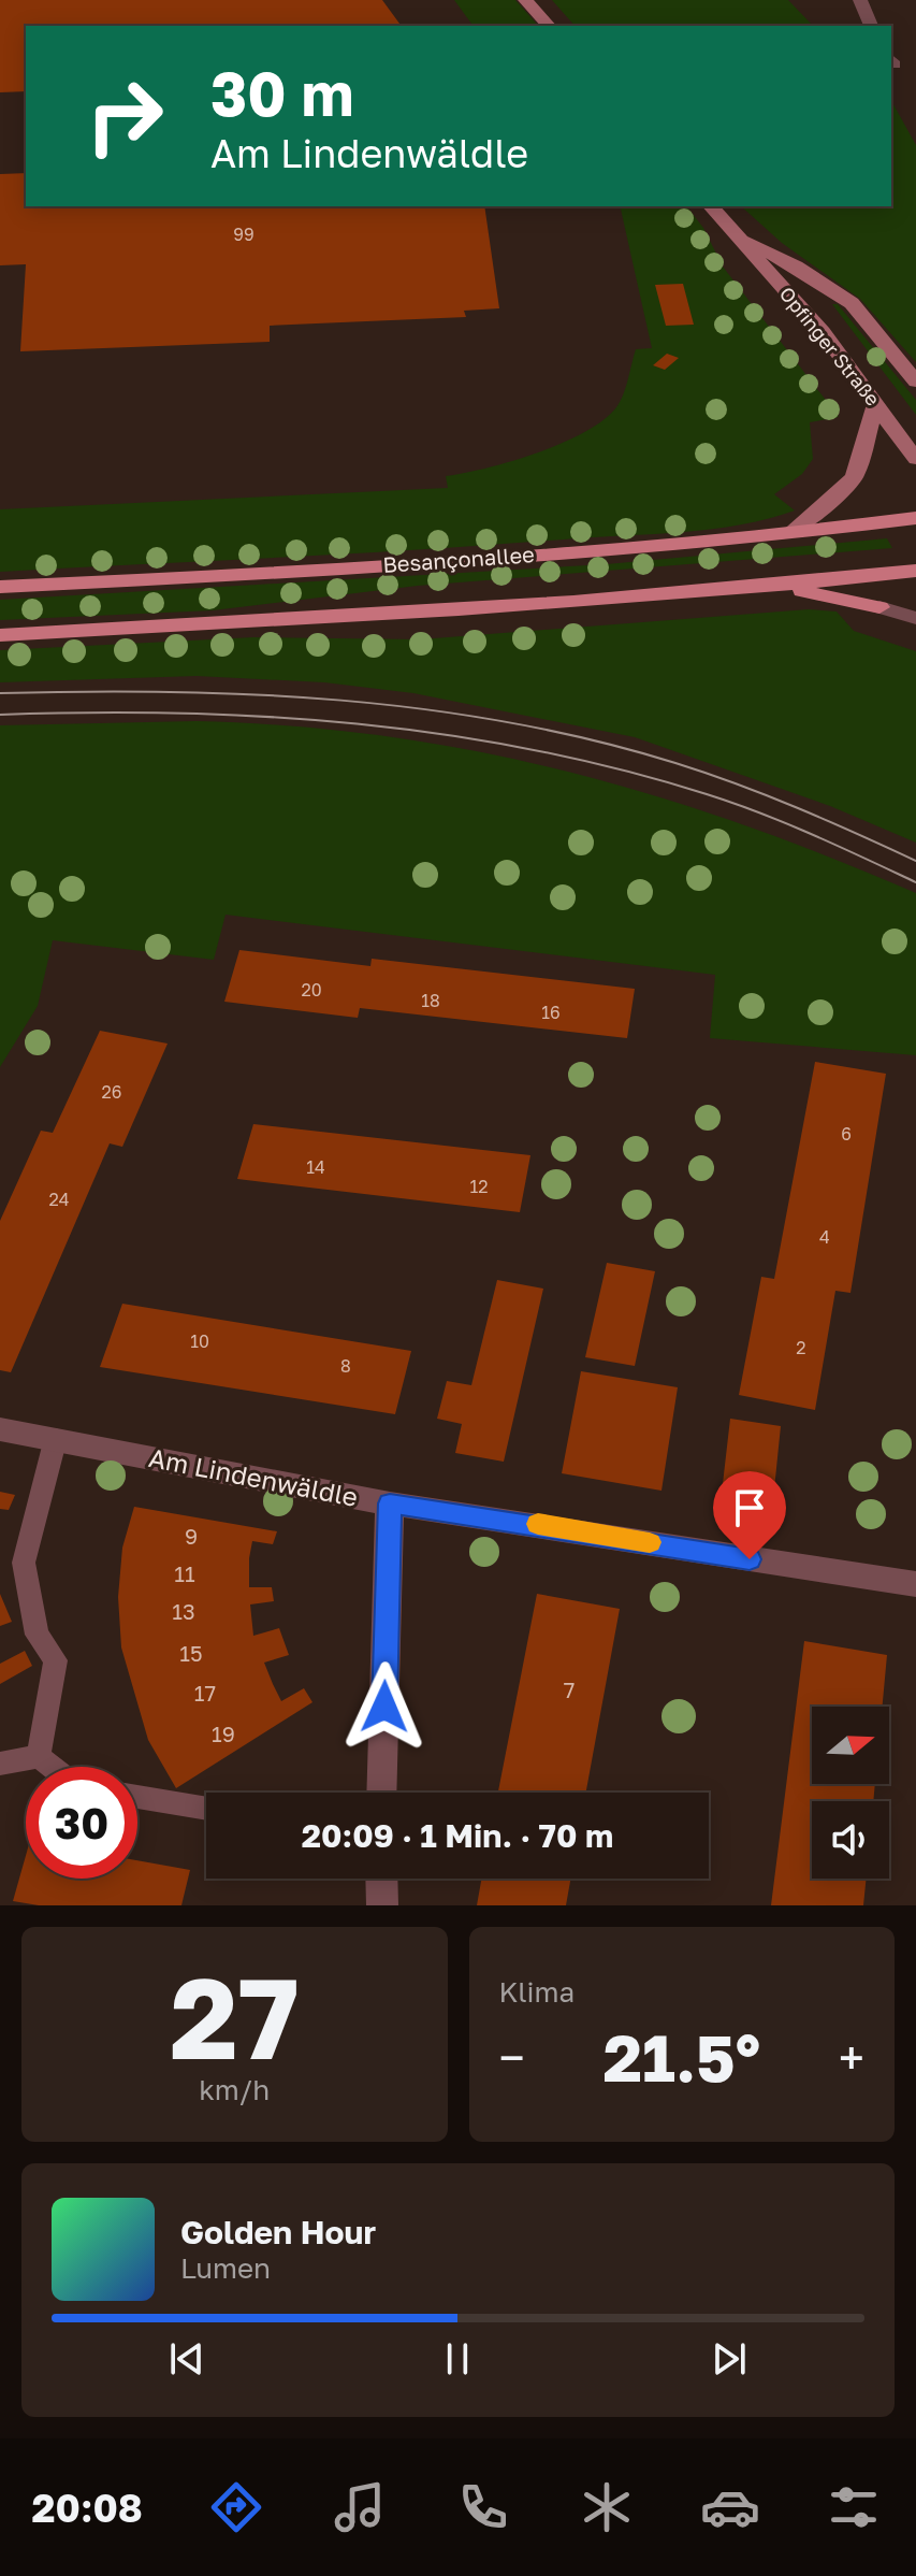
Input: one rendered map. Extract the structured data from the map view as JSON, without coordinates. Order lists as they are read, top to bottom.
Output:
{
  "streets": {
    "main road": ["Opfinger Straße", "Besançonallee"],
    "street": ["Am Lindenwäldle"]
  },
  "house_numbers": [
    "99",
    "20",
    "18",
    "16",
    "26",
    "6",
    "14",
    "12",
    "24",
    "4",
    "10",
    "2",
    "8",
    "9",
    "11",
    "13",
    "15",
    "7",
    "17",
    "19"
  ],
  "north": "right",
  "page": {
    "turn": ["30 m", "Am Lindenwäldle"],
    "limit": "30",
    "trip": "20:09 · 1 Min. · 70 m",
    "tile": [
      ["27", "km/h"],
      "Klima"
    ],
    "heat": ["−", "21.5°", "+"],
    "song": ["Golden Hour", "Lumen"],
    "tabs": "20:08"
  }
}
